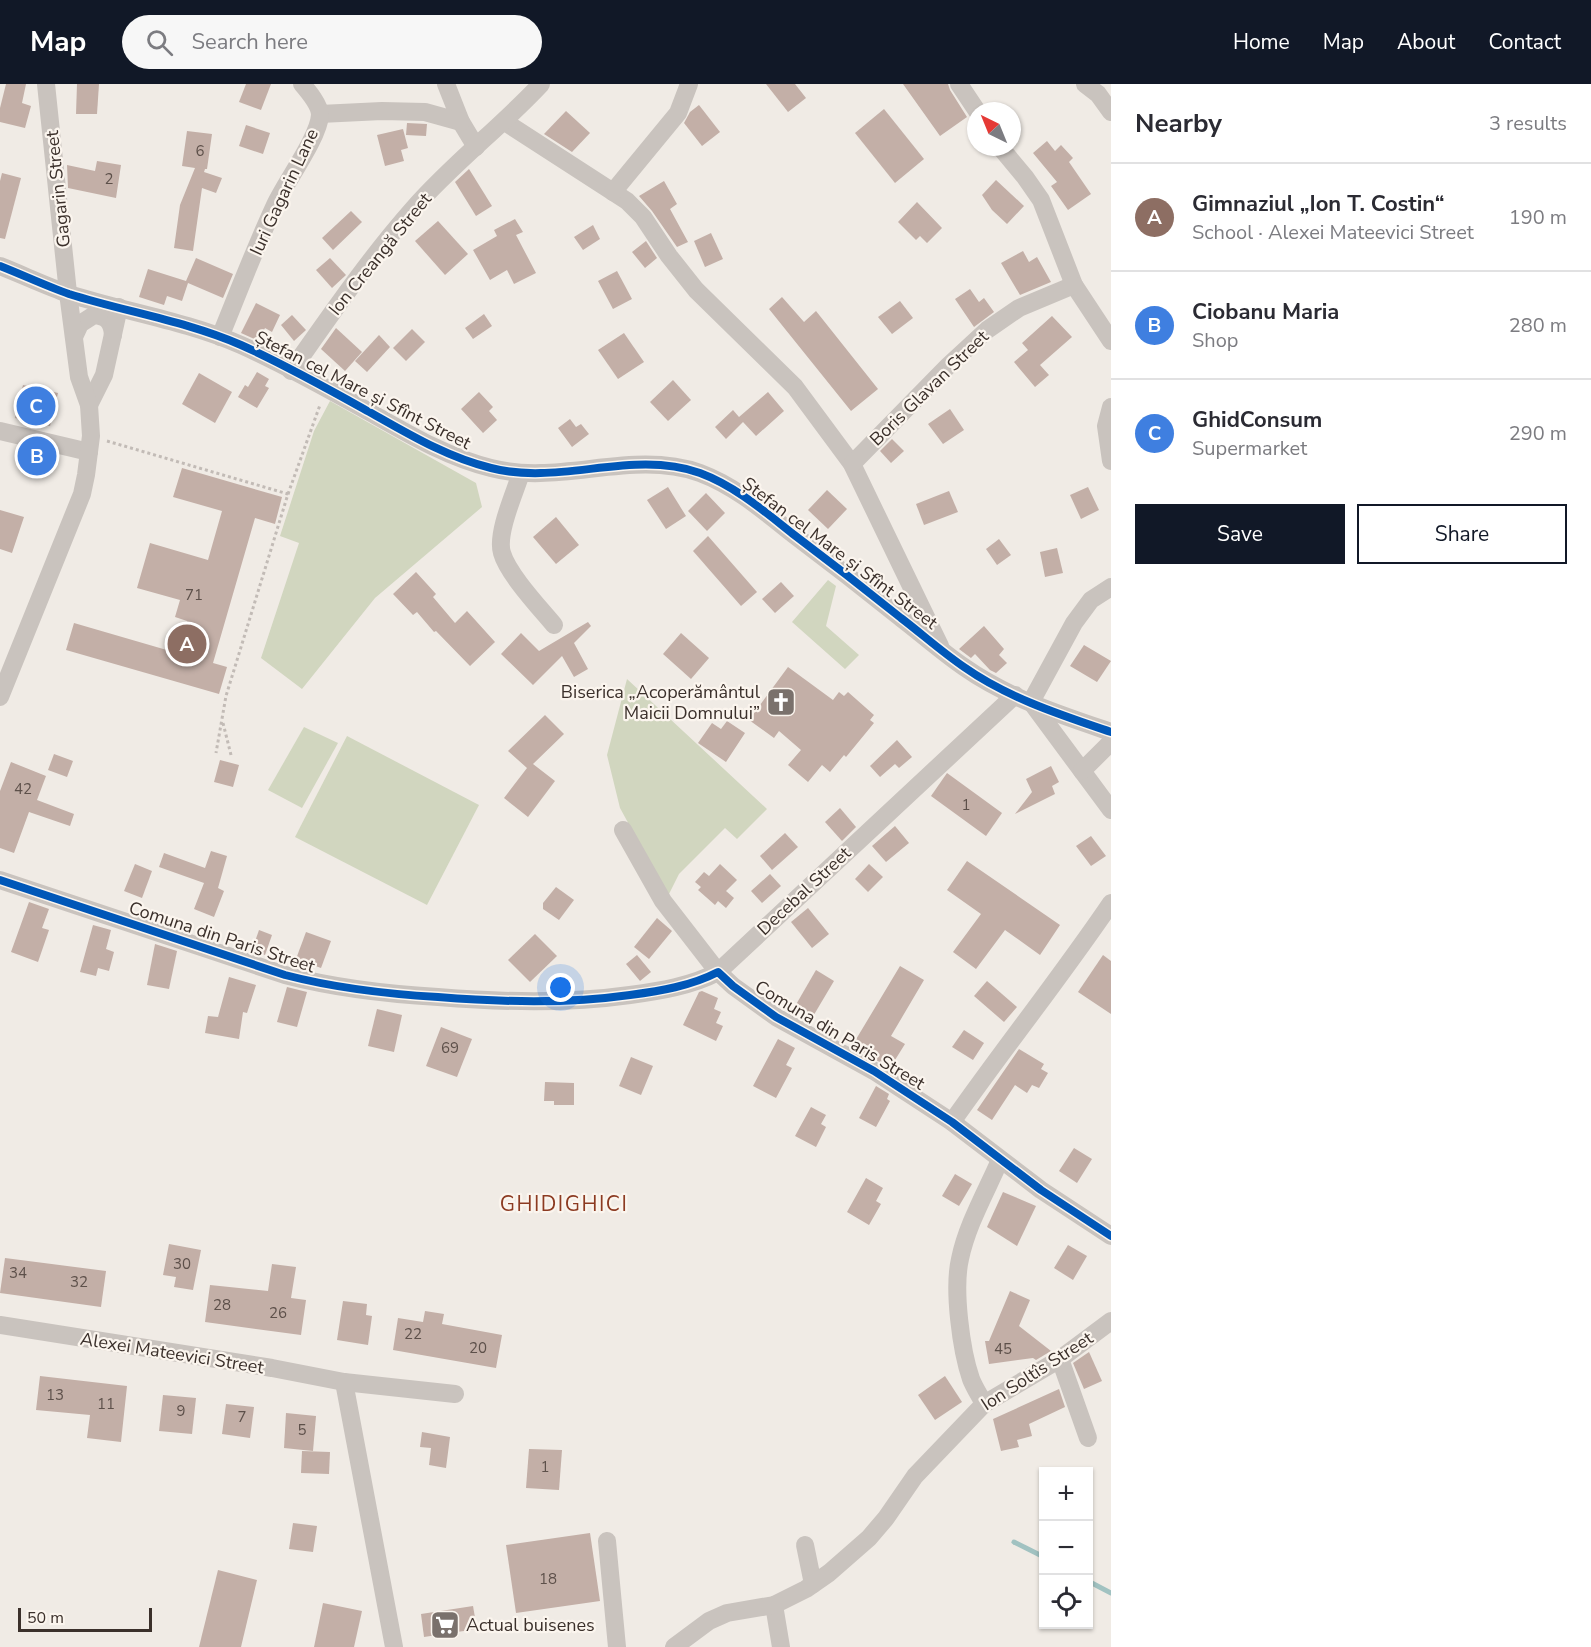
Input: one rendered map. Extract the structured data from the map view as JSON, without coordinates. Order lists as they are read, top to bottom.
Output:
{
  "streets": {
    "street": [
      "Gagarin Street",
      "Iuri Gagarin Lane",
      "Ion Creangă Street",
      "Boris Glavan Street",
      "Ștefan cel Mare și Sfînt Street",
      "Decebal Street",
      "Comuna din Paris Street",
      "Alexei Mateevici Street",
      "Ion Soltîs Street"
    ]
  },
  "crossings": [
    ["Gagarin Street", "Ștefan cel Mare și Sfînt Street"],
    ["Iuri Gagarin Lane", "Ștefan cel Mare și Sfînt Street"],
    ["Ion Creangă Street", "Ștefan cel Mare și Sfînt Street"],
    ["Ștefan cel Mare și Sfînt Street", "Decebal Street"],
    ["Decebal Street", "Comuna din Paris Street"]
  ],
  "districts": ["GHIDIGHICI"],
  "places": {
    "church": ["Biserica „Acoperământul Maicii Domnului”"],
    "supermarket": ["Actual buisenes"]
  },
  "house_numbers": [
    "6",
    "2",
    "71",
    "42",
    "1",
    "69",
    "30",
    "34",
    "32",
    "28",
    "26",
    "22",
    "20",
    "45",
    "13",
    "11",
    "9",
    "7",
    "5",
    "1",
    "18"
  ],
  "scale_bar": "50 m",
  "north": "top left",
  "page": {
    "header": "Map",
    "search": "Search here",
    "nav": [
      "Home",
      "Map",
      "About",
      "Contact"
    ],
    "heading": ["Nearby", "3 results"],
    "list": [
      {
        "mark": "A",
        "name": "Gimnaziul „Ion T. Costin“",
        "note": "School · Alexei Mateevici Street",
        "value": "190 m"
      },
      {
        "mark": "B",
        "name": "Ciobanu Maria",
        "note": "Shop",
        "value": "280 m"
      },
      {
        "mark": "C",
        "name": "GhidConsum",
        "note": "Supermarket",
        "value": "290 m"
      }
    ],
    "pins": ["C", "B", "A"],
    "buttons": ["Save", "Share"],
    "map_buttons": ["+", "−"],
    "scale": "50 m"
  }
}
